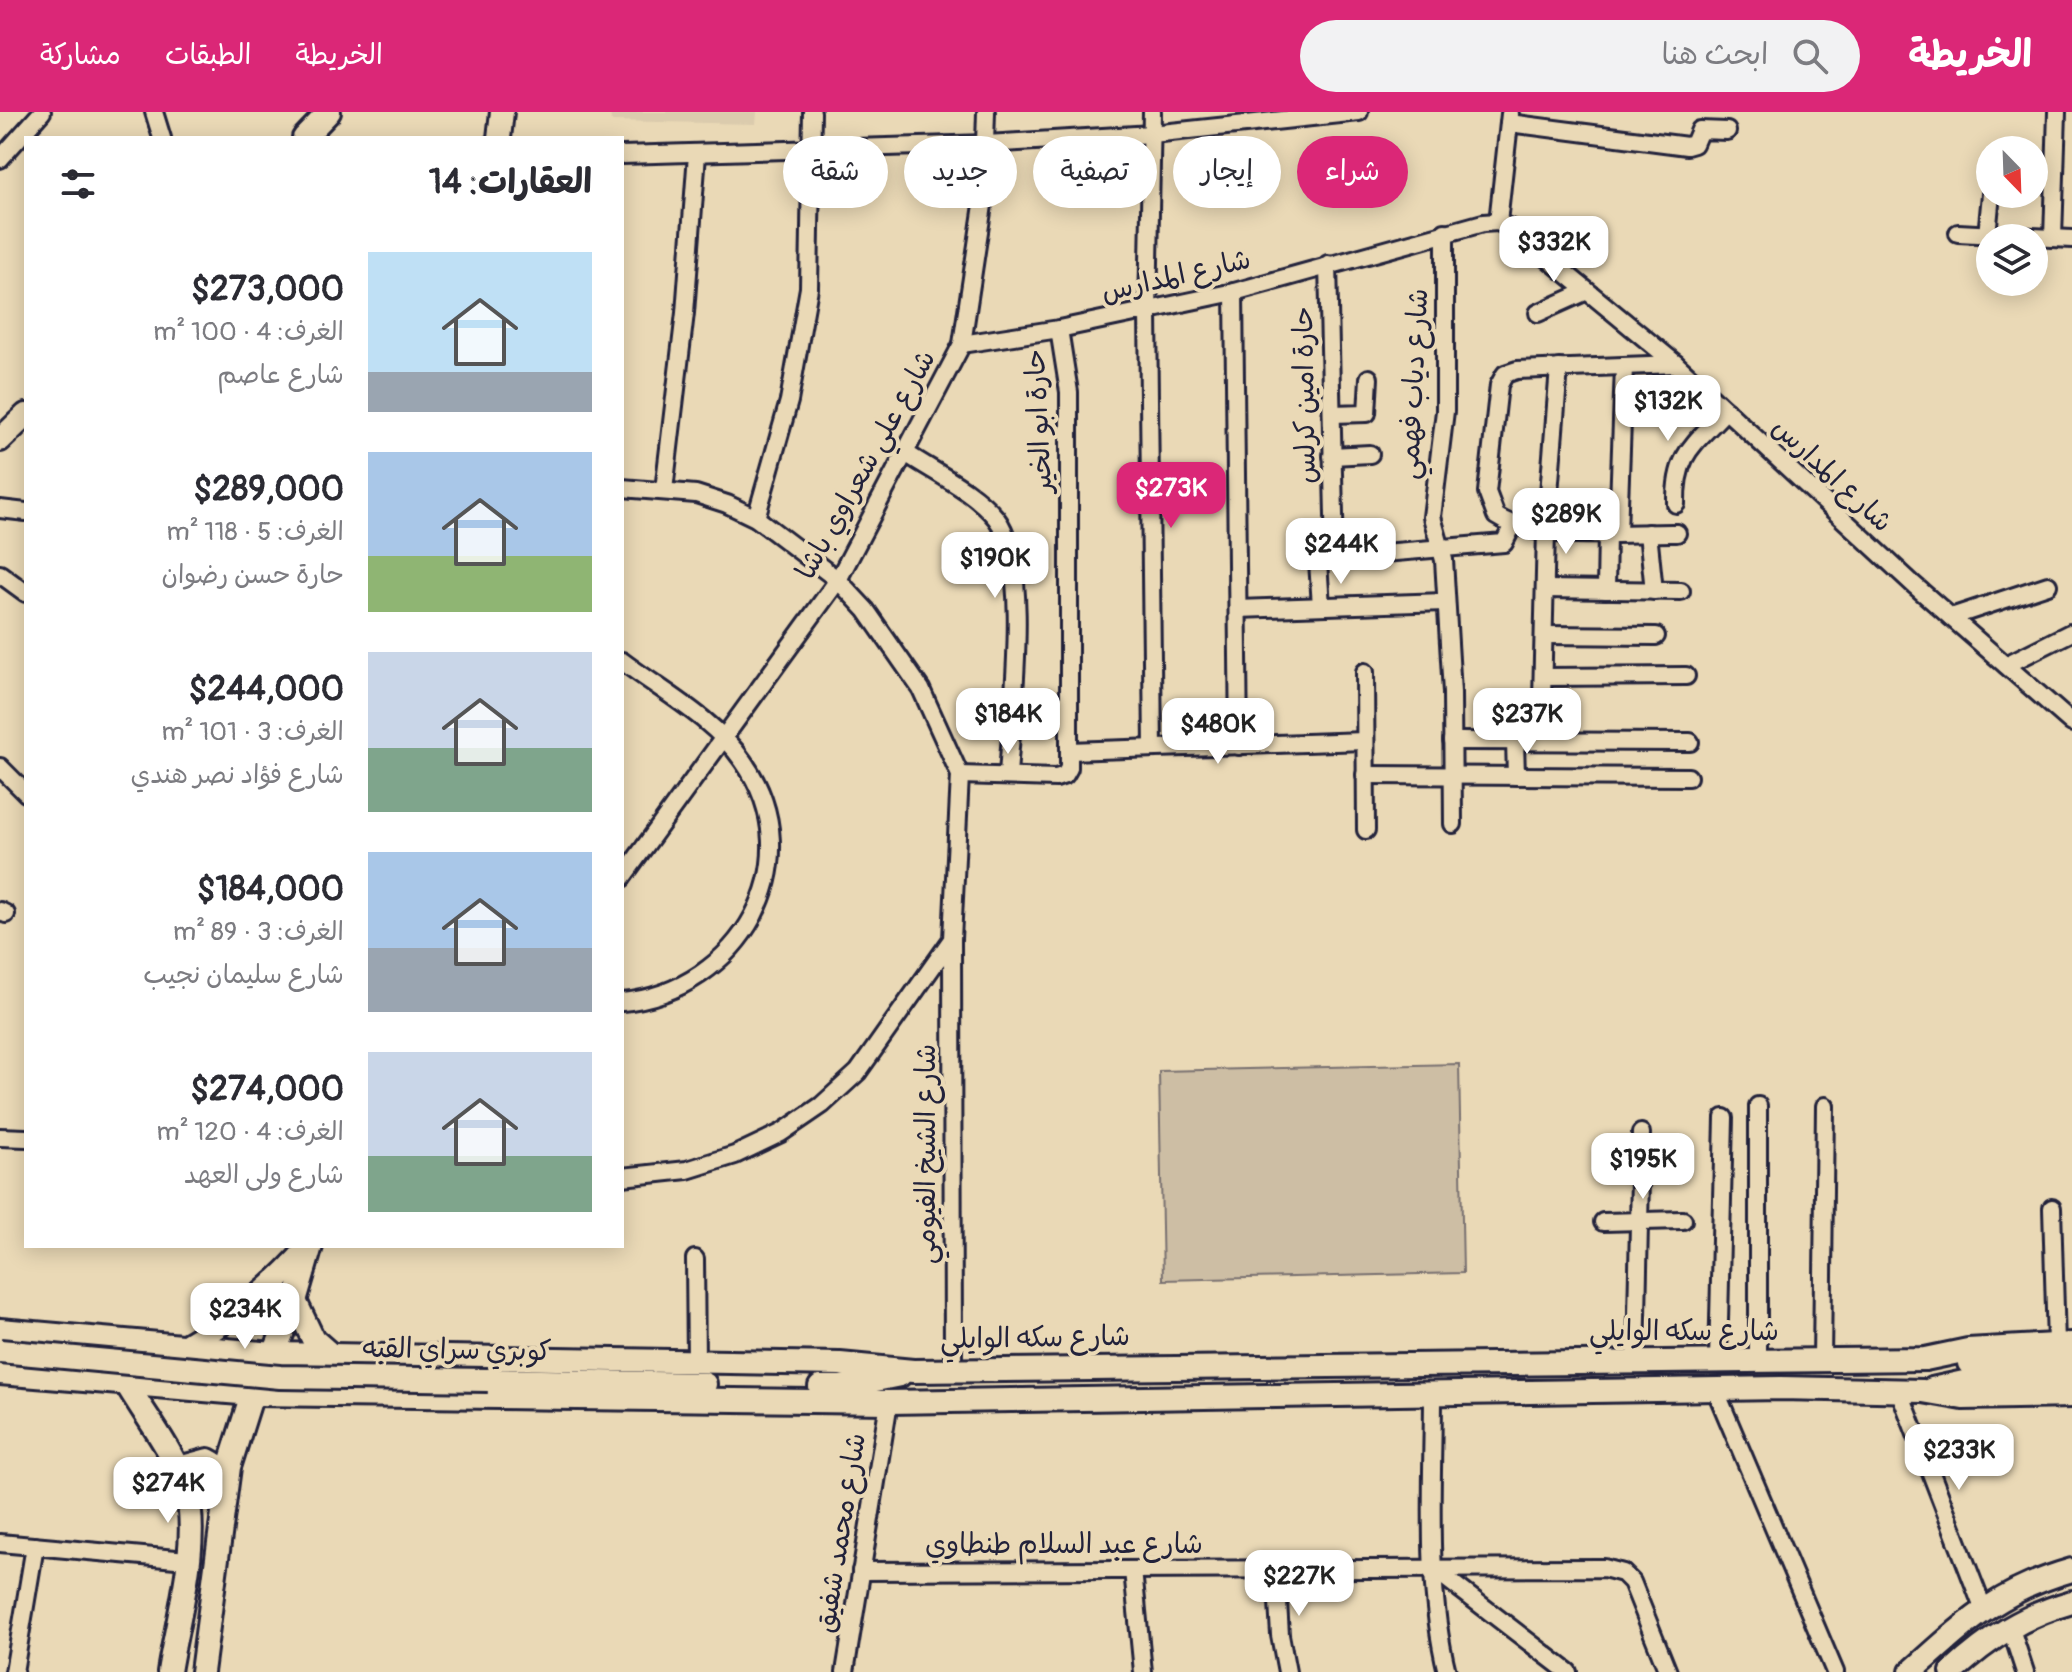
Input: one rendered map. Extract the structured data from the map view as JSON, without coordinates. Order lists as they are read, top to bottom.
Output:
{
  "streets": {
    "main road": ["شارع سكه الوايلي", "كوبري سراي القبه"],
    "street": [
      "شارع المدارس",
      "شارع دياب فهمي",
      "حارة امين كرلس",
      "حارة ابو الخير",
      "شارع علي شعراوي باشا",
      "شارع الشيخ الفيومي",
      "شارع محمد شفيق",
      "شارع عبد السلام طنطاوي"
    ]
  },
  "crossings": [
    ["شارع المدارس", "شارع دياب فهمي"],
    ["شارع المدارس", "حارة امين كرلس"],
    ["شارع المدارس", "حارة ابو الخير"],
    ["شارع المدارس", "شارع علي شعراوي باشا"],
    ["شارع الشيخ الفيومي", "شارع سكه الوايلي"],
    ["شارع سكه الوايلي", "كوبري سراي القبه"],
    ["شارع سكه الوايلي", "شارع محمد شفيق"],
    ["شارع محمد شفيق", "شارع عبد السلام طنطاوي"]
  ],
  "north": "bottom right",
  "page": {
    "header": "الخريطة",
    "search": "ابحث هنا",
    "nav": ["الخريطة", "الطبقات", "مشاركة"],
    "chip": [
      "شراء",
      "إيجار",
      "تصفية",
      "جديد",
      "شقة"
    ],
    "heading": "العقارات: 14",
    "price": [
      "$332K",
      "$132K",
      "$273K",
      "$289K",
      "$244K",
      "$190K",
      "$184K",
      "$237K",
      "$480K",
      "$195K",
      "$234K",
      "$233K",
      "$274K",
      "$227K"
    ],
    "list": [
      {
        "name": "$273,000",
        "note": "الغرف: 4 · 100 m² · شارع عاصم"
      },
      {
        "name": "$289,000",
        "note": "الغرف: 5 · 118 m² · حارة حسن رضوان"
      },
      {
        "name": "$244,000",
        "note": "الغرف: 3 · 101 m² · شارع فؤاد نصر هندي"
      },
      {
        "name": "$184,000",
        "note": "الغرف: 3 · 89 m² · شارع سليمان نجيب"
      },
      {
        "name": "$274,000",
        "note": "الغرف: 4 · 120 m² · شارع ولى العهد"
      }
    ]
  }
}
